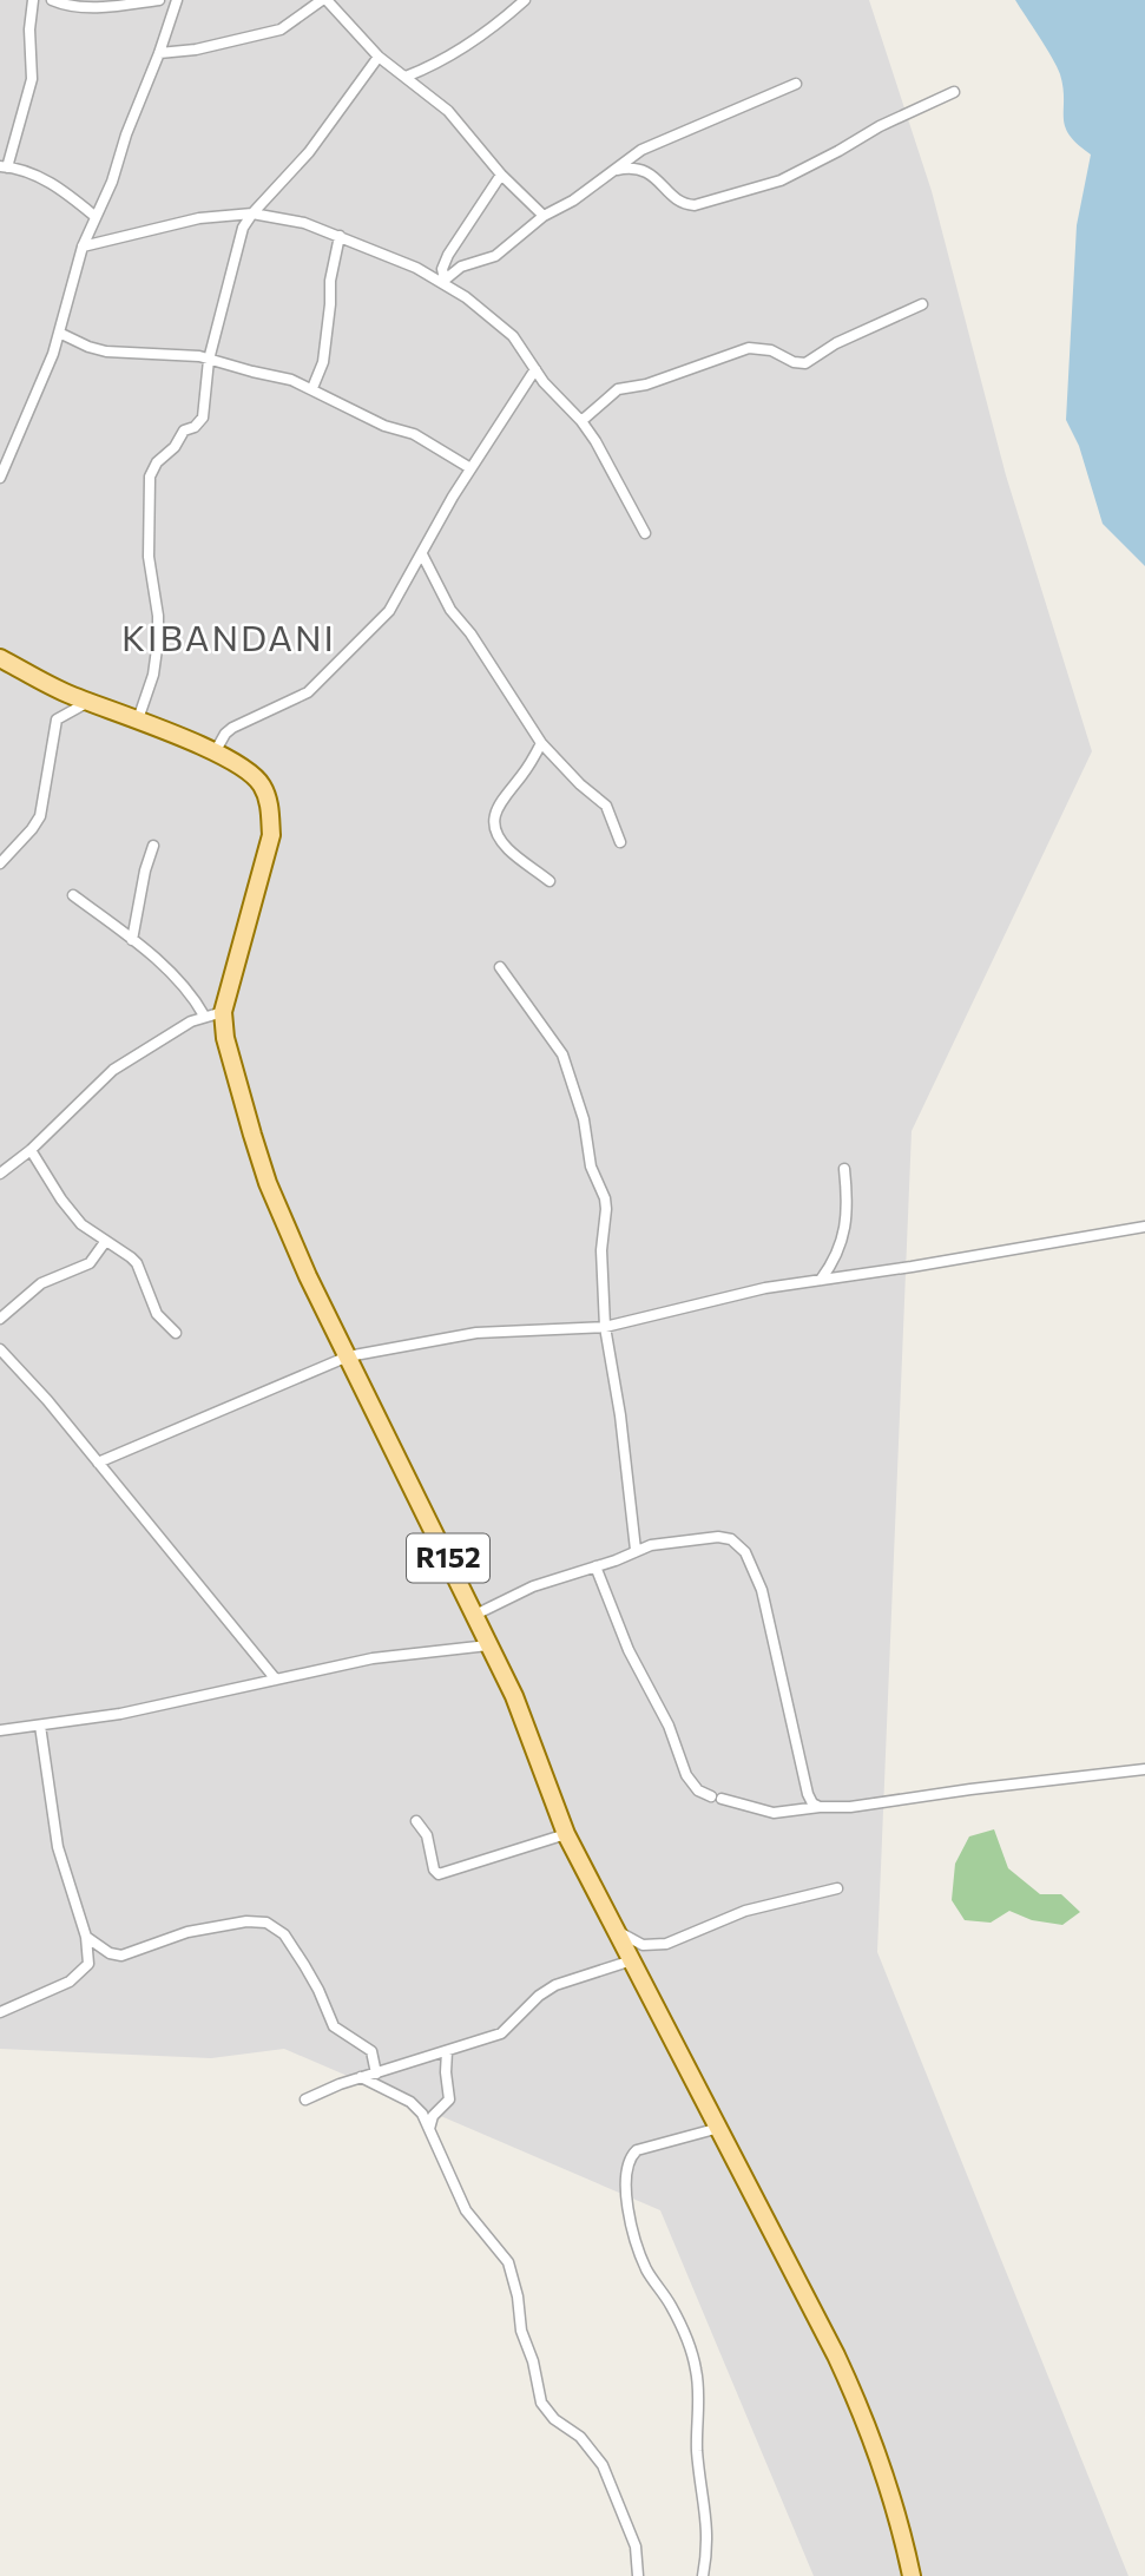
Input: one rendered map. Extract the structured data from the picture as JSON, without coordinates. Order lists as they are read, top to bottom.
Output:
{
  "streets": {
    "main road": ["R152"]
  },
  "districts": ["KIBANDANI"]
}
